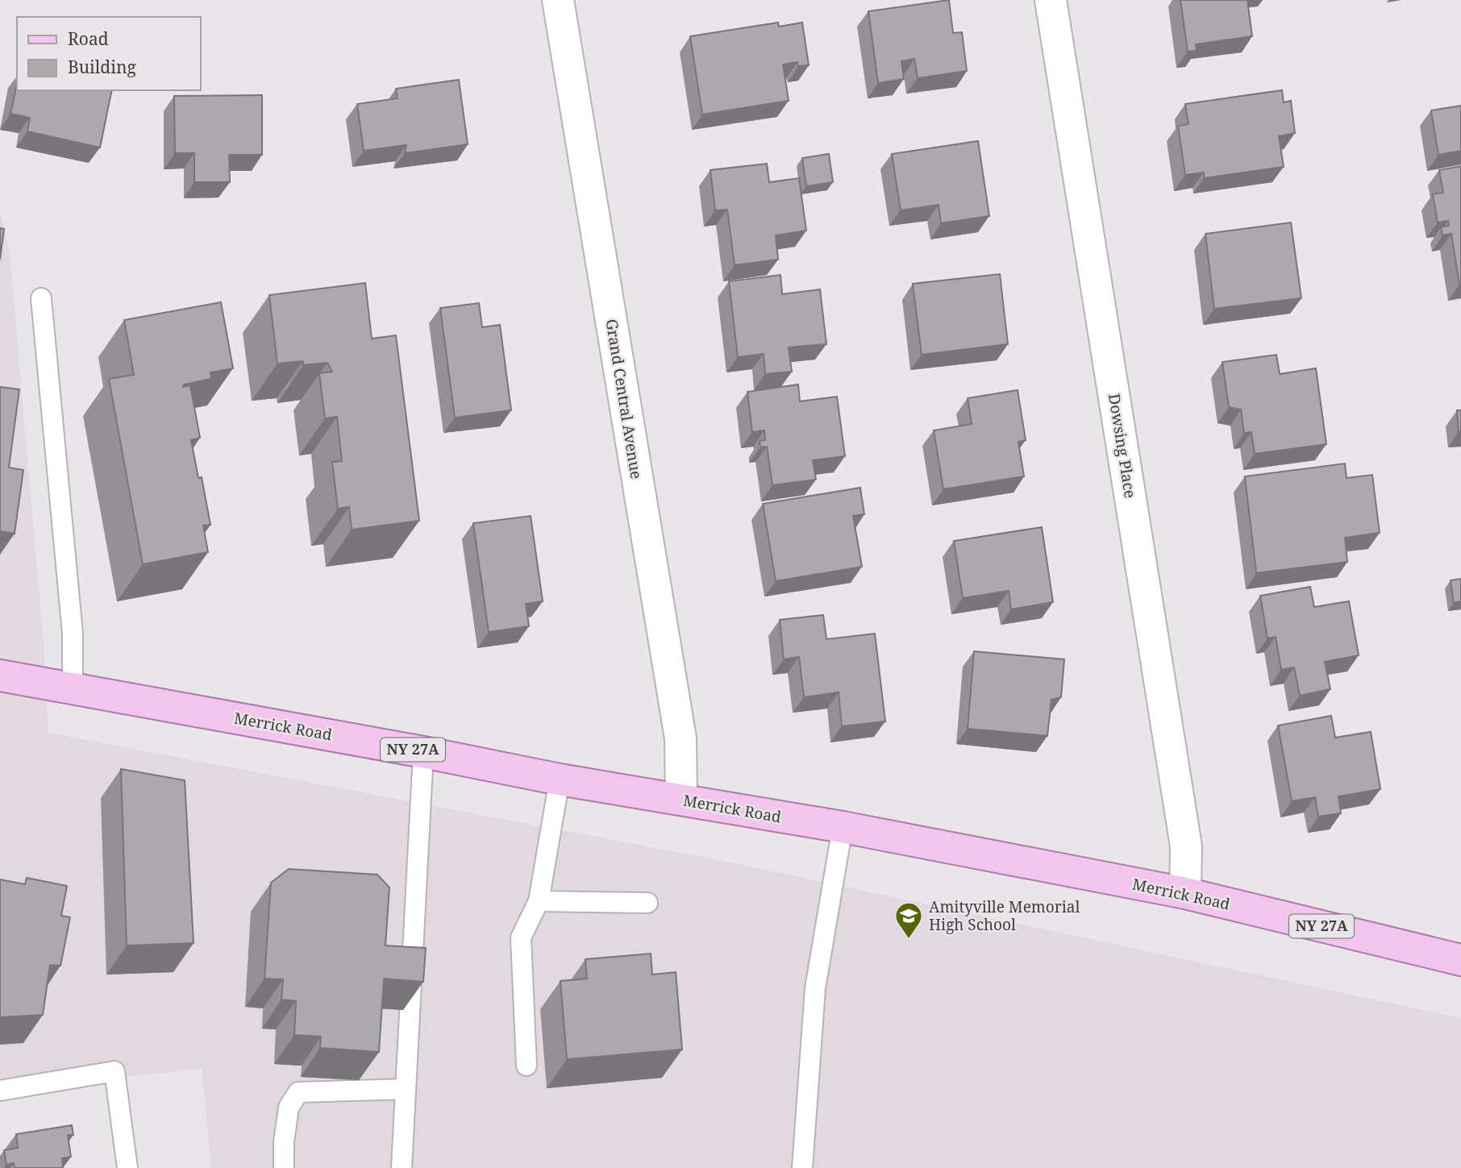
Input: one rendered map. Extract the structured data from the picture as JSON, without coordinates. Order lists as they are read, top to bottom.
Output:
{
  "streets": {
    "main road": ["Merrick Road", "NY 27A"],
    "street": ["Grand Central Avenue", "Dowsing Place"]
  },
  "crossings": [
    ["Grand Central Avenue", "Merrick Road"],
    ["Dowsing Place", "Merrick Road"]
  ],
  "places": {
    "school or university": ["Amityville Memorial High School"]
  },
  "legend": ["Road", "Building"]
}
